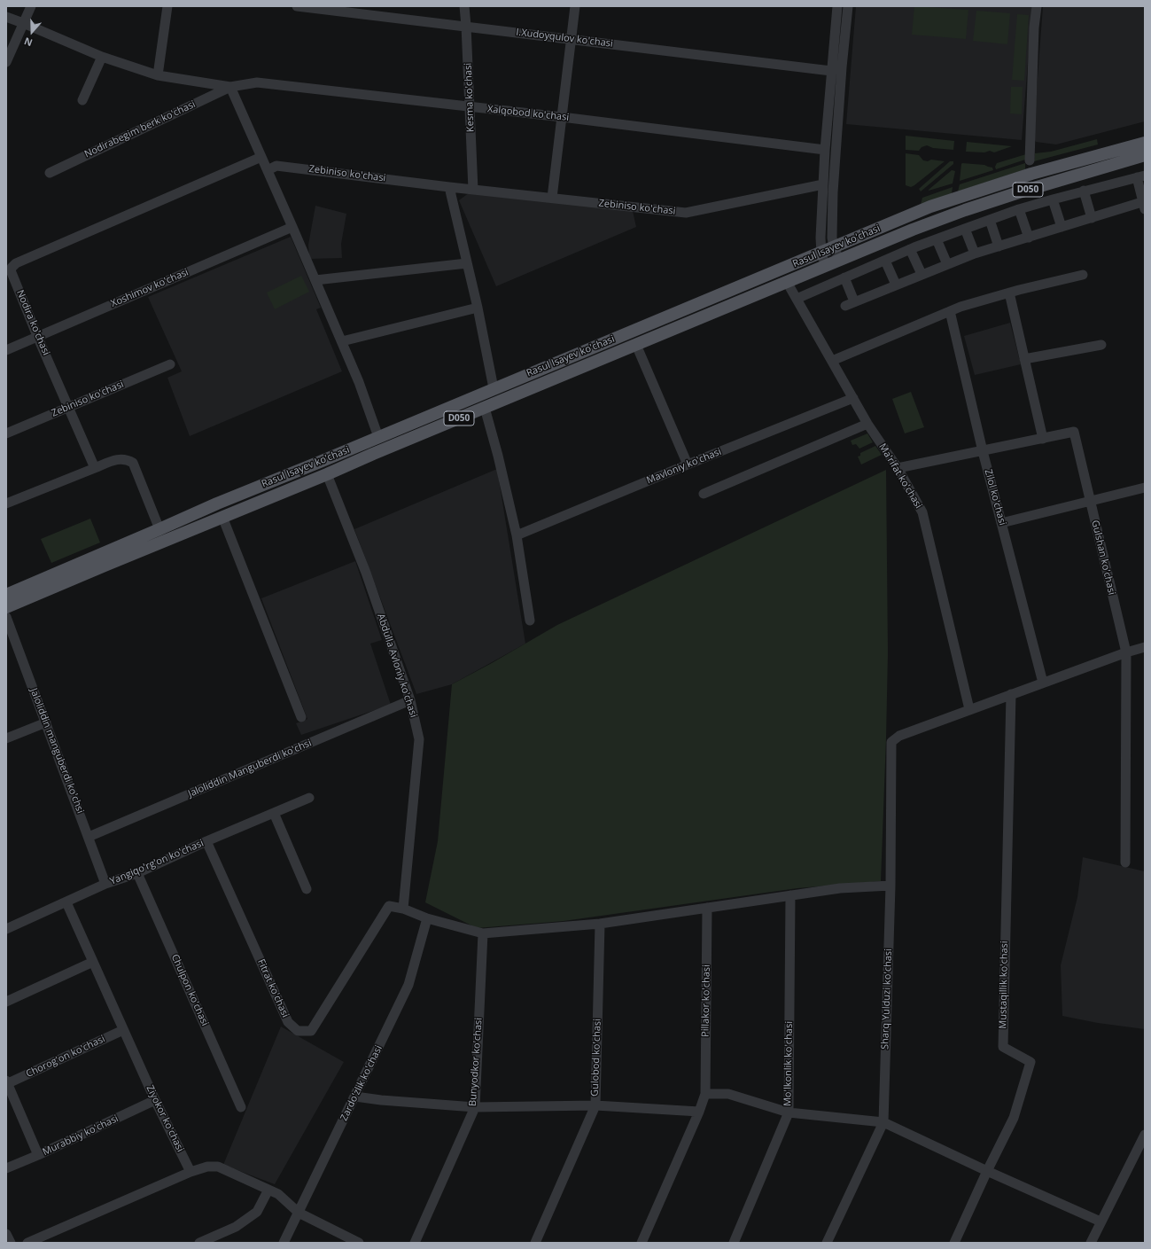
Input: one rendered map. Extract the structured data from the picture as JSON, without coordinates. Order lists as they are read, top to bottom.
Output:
{
  "streets": {
    "main road": ["D050", "Rasul Isayev ko'chasi"],
    "street": [
      "I.Xudoyqulov ko'chasi",
      "Kesma ko'chasi",
      "Xalqobod ko'chasi",
      "Nodirabegim berk ko'chasi",
      "Zebiniso ko'chasi",
      "Xoshimov ko'chasi",
      "Nodira ko'chasi",
      "Mavloniy ko'chasi",
      "Ma'rifat ko'chasi",
      "Zilol ko'chasi",
      "Gulshan ko'chasi",
      "Abdulla Avloniy ko'chasi",
      "Jaloliddin manguberdi ko'chsi",
      "Jaloliddin Manguberdi ko'chsi",
      "Yangiqo'rg'on ko'chasi",
      "Mustaqillik ko'chasi",
      "Fitrat ko'chasi",
      "Chulpon ko'chasi",
      "Sharq Yulduzi ko'chasi",
      "Pillakor ko'chasi",
      "Chorog'on ko'chasi",
      "Gulobod ko'chasi",
      "Bunyodkor ko'chasi",
      "Mo'lkonlik ko'chasi",
      "Zardo'zlik ko'chasi",
      "Ziyokor ko'chasi",
      "Murabbiy ko'chasi"
    ]
  },
  "crossings": [
    ["I.Xudoyqulov ko'chasi", "Kesma ko'chasi"],
    ["Kesma ko'chasi", "Xalqobod ko'chasi"],
    ["Kesma ko'chasi", "Zebiniso ko'chasi"],
    ["Xalqobod ko'chasi", "Nodirabegim berk ko'chasi"],
    ["Zebiniso ko'chasi", "Nodira ko'chasi"],
    ["Rasul Isayev ko'chasi", "Ma'rifat ko'chasi"],
    ["Rasul Isayev ko'chasi", "Abdulla Avloniy ko'chasi"],
    ["Xoshimov ko'chasi", "Nodira ko'chasi"],
    ["Mavloniy ko'chasi", "Ma'rifat ko'chasi"],
    ["Ma'rifat ko'chasi", "Gulshan ko'chasi"],
    ["Ma'rifat ko'chasi", "Sharq Yulduzi ko'chasi"],
    ["Zilol ko'chasi", "Gulshan ko'chasi"],
    ["Abdulla Avloniy ko'chasi", "Jaloliddin Manguberdi ko'chsi"],
    ["Abdulla Avloniy ko'chasi", "Fitrat ko'chasi"],
    ["Jaloliddin manguberdi ko'chsi", "Jaloliddin Manguberdi ko'chsi"],
    ["Jaloliddin manguberdi ko'chsi", "Yangiqo'rg'on ko'chasi"],
    ["Yangiqo'rg'on ko'chasi", "Fitrat ko'chasi"],
    ["Yangiqo'rg'on ko'chasi", "Chulpon ko'chasi"],
    ["Yangiqo'rg'on ko'chasi", "Ziyokor ko'chasi"],
    ["Chorog'on ko'chasi", "Ziyokor ko'chasi"],
    ["Chorog'on ko'chasi", "Murabbiy ko'chasi"],
    ["Ziyokor ko'chasi", "Murabbiy ko'chasi"]
  ],
  "north": "bottom"
}
